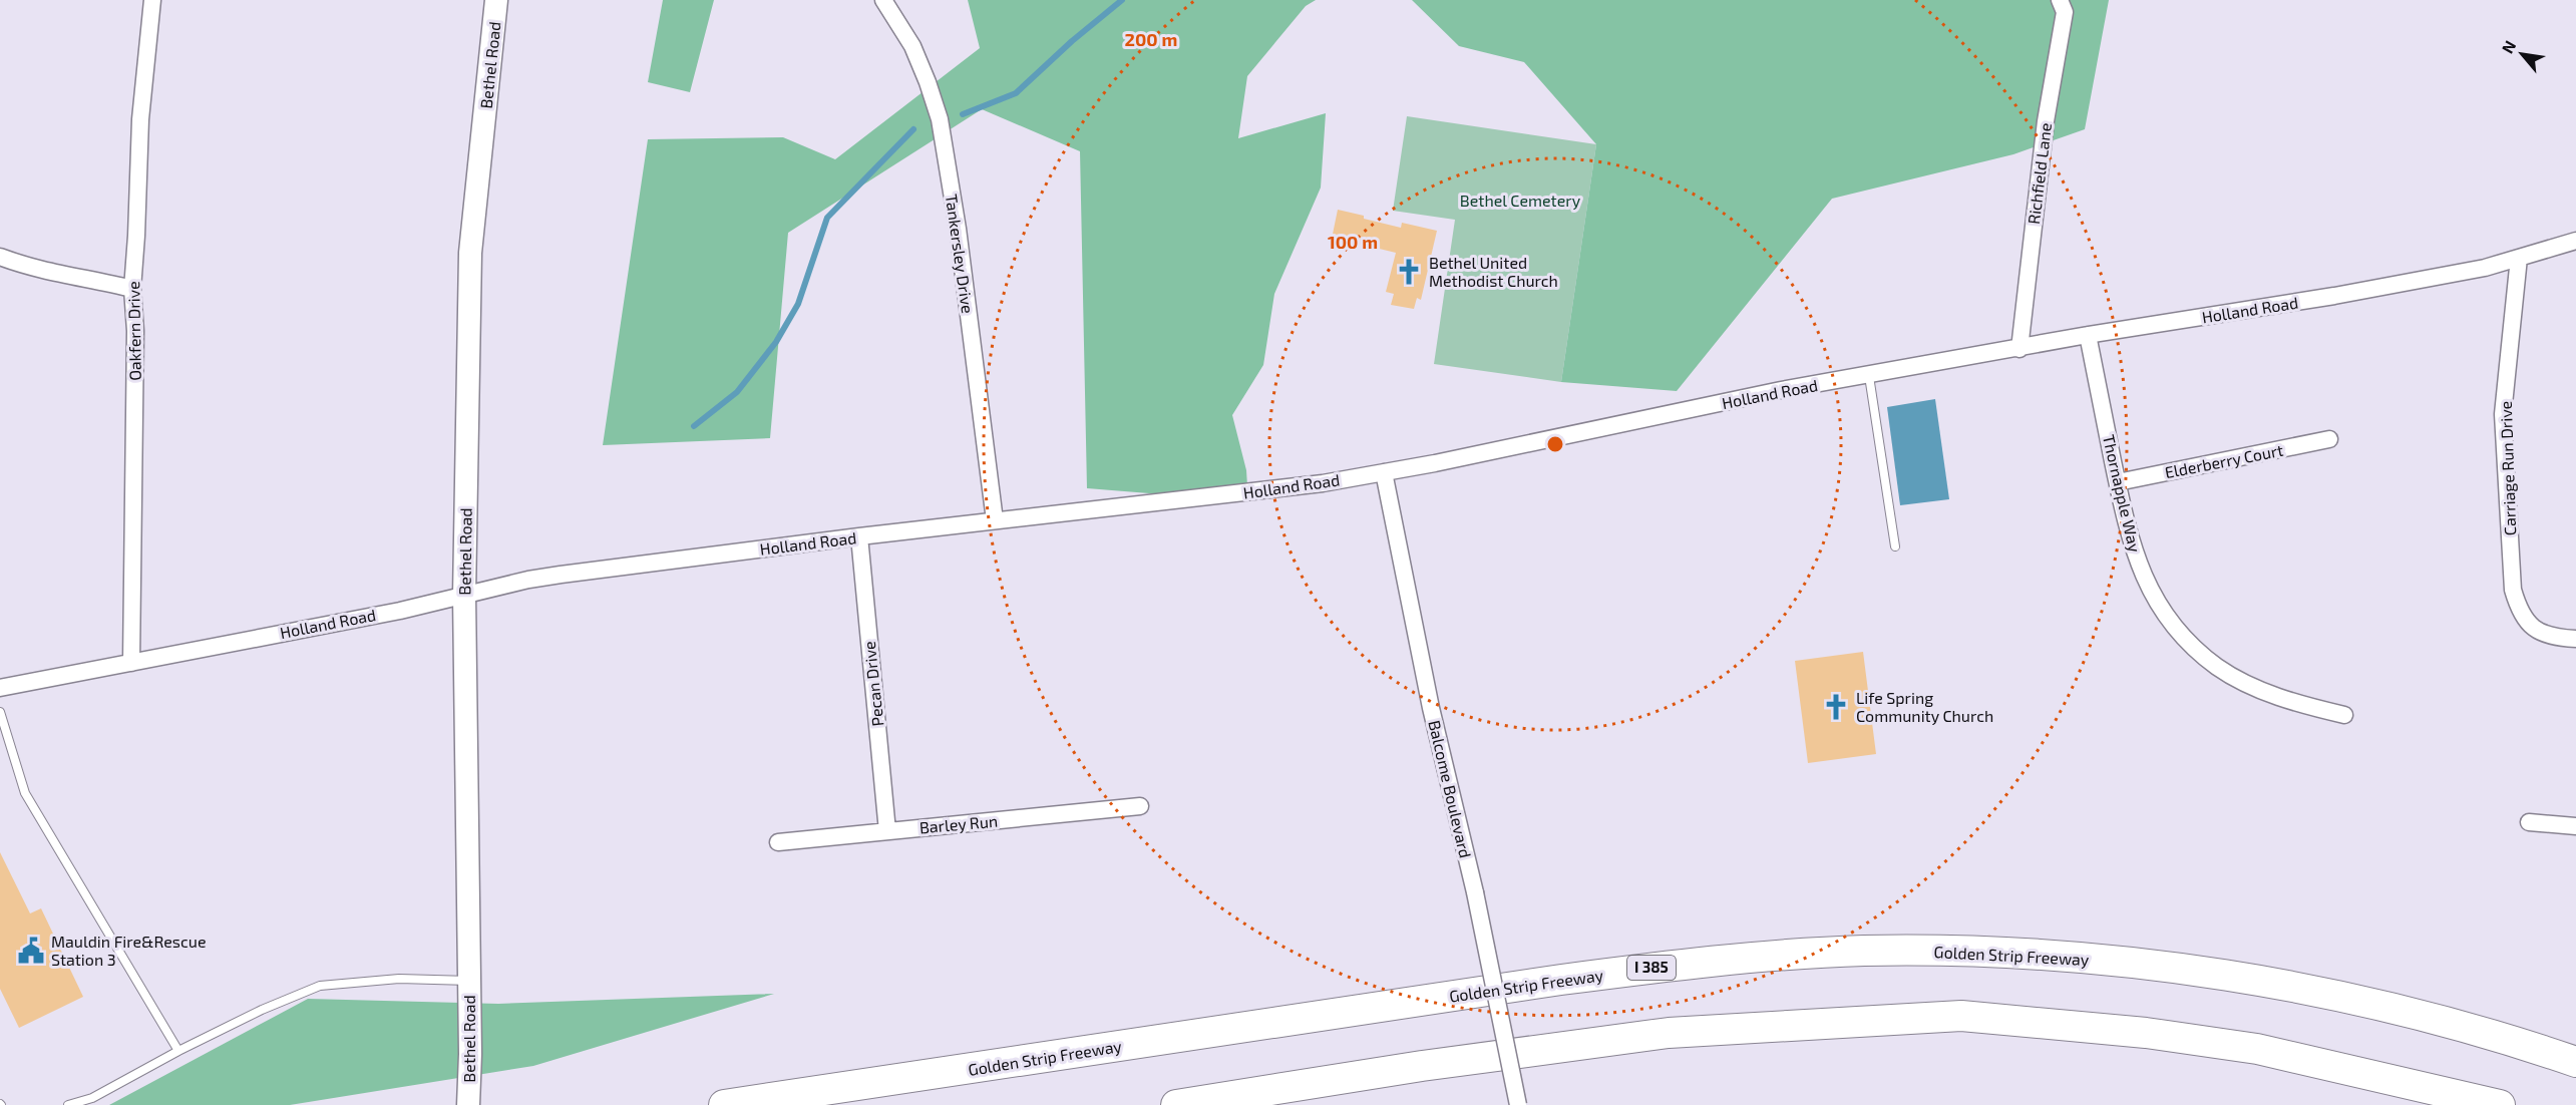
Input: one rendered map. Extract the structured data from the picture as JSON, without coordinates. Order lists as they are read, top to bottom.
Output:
{
  "streets": {
    "highway": ["Golden Strip Freeway", "I 385"],
    "street": [
      "Bethel Road",
      "Richfield Lane",
      "Tankersley Drive",
      "Holland Road",
      "Oakfern Drive",
      "Elderberry Court",
      "Carriage Run Drive",
      "Thornapple Way",
      "Pecan Drive",
      "Balcome Boulevard",
      "Barley Run"
    ]
  },
  "crossings": [
    ["Bethel Road", "Holland Road"],
    ["Richfield Lane", "Holland Road"],
    ["Tankersley Drive", "Holland Road"],
    ["Holland Road", "Oakfern Drive"],
    ["Holland Road", "Carriage Run Drive"],
    ["Holland Road", "Thornapple Way"],
    ["Holland Road", "Pecan Drive"],
    ["Holland Road", "Balcome Boulevard"],
    ["Elderberry Court", "Thornapple Way"],
    ["Pecan Drive", "Barley Run"]
  ],
  "parks": ["Bethel Cemetery"],
  "places": {
    "church": ["Bethel United Methodist Church", "Life Spring Community Church"],
    "public building": ["Mauldin Fire&Rescue Station 3"]
  },
  "north": "top left",
  "rings": ["200 m", "100 m"]
}
